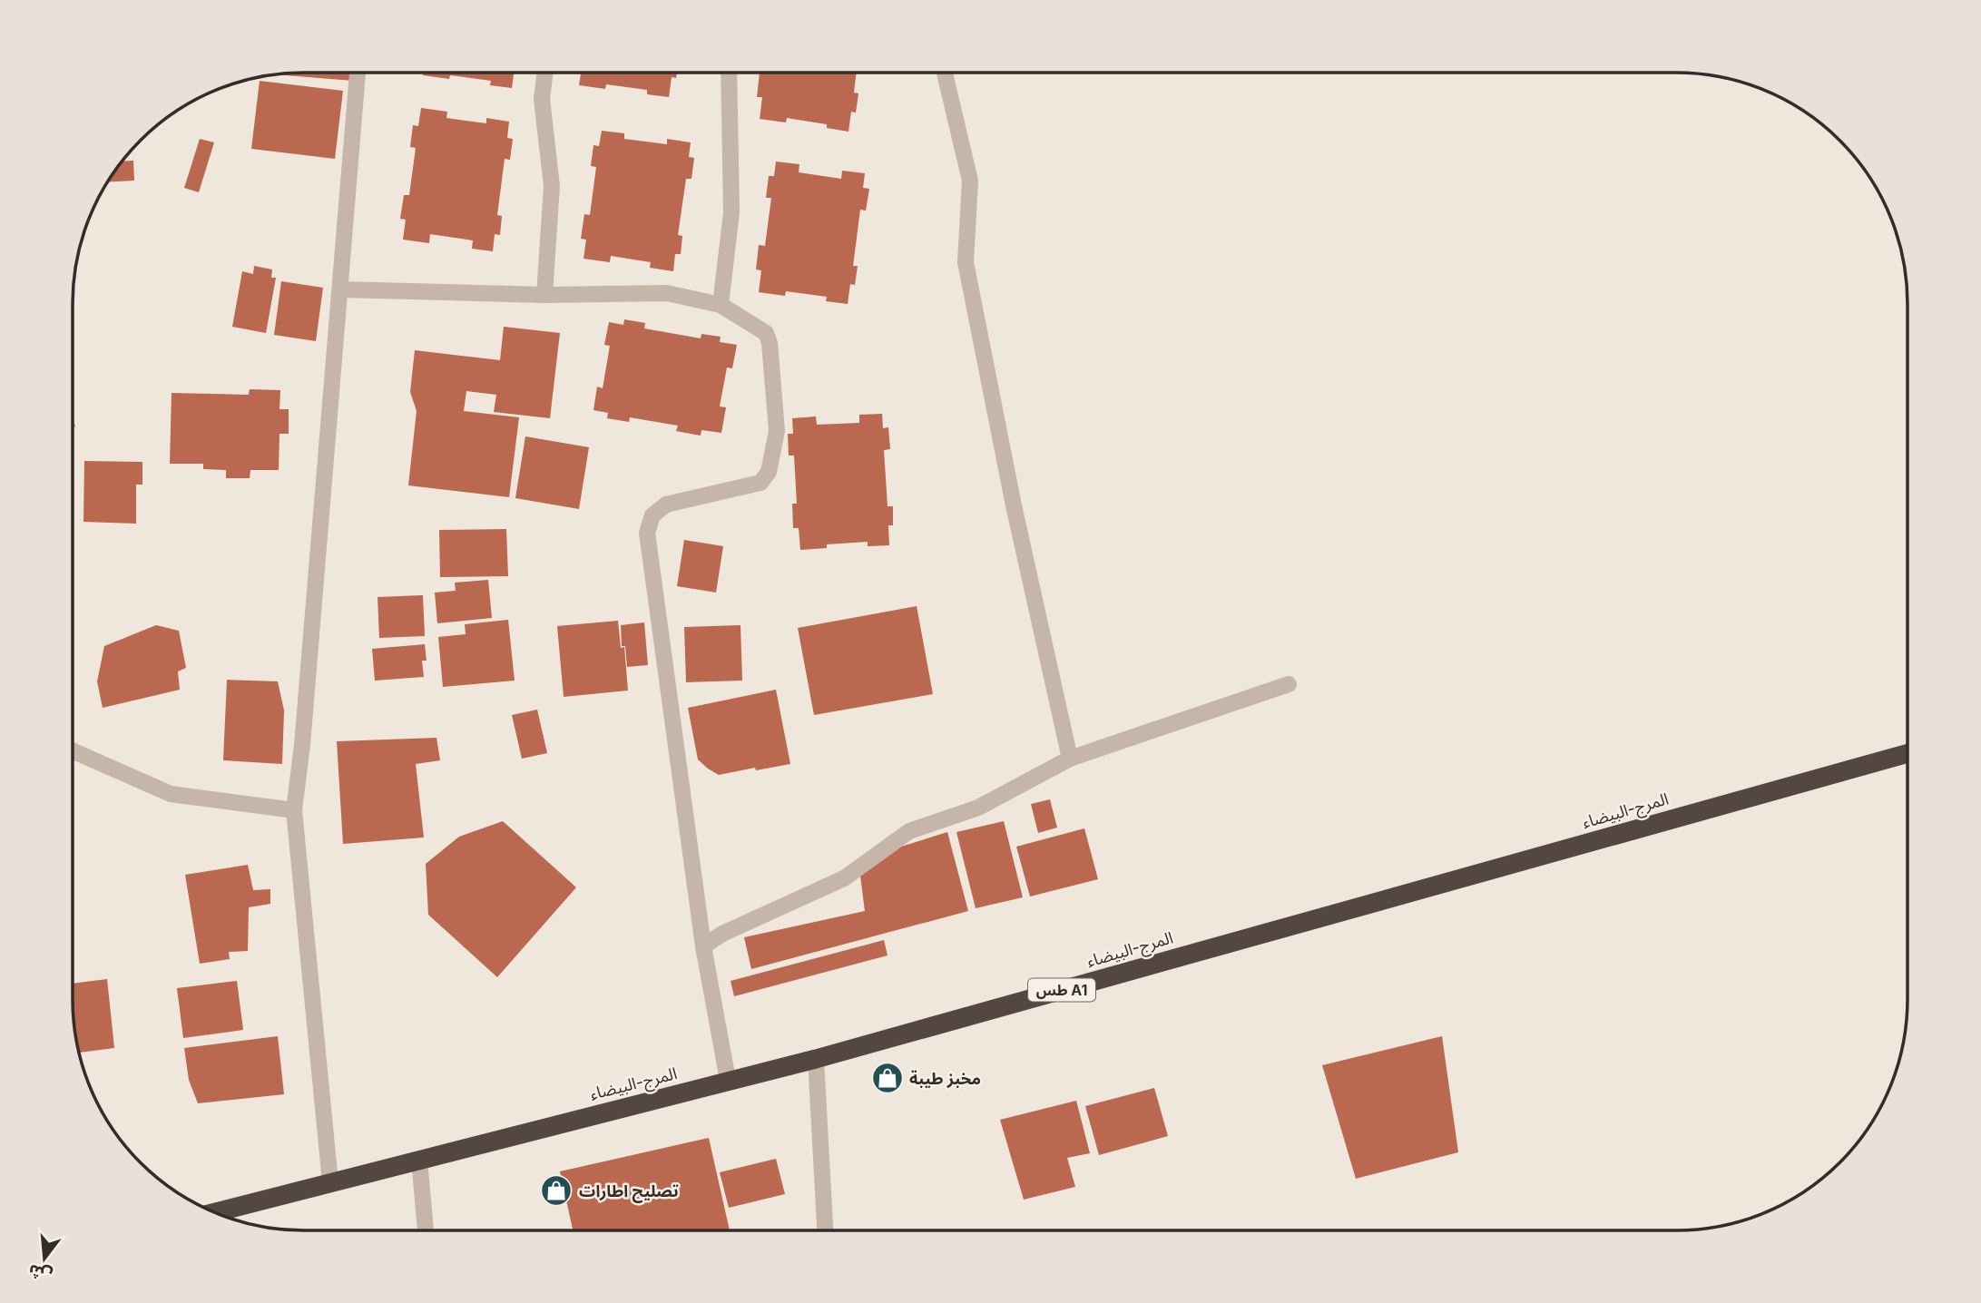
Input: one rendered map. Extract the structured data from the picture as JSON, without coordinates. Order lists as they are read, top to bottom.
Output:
{
  "streets": {
    "highway": ["المرج-البيضاء", "طس A1"]
  },
  "places": {
    "shop": ["مخبز طيبة", "تصليح اطارات"]
  },
  "north": "bottom"
}
